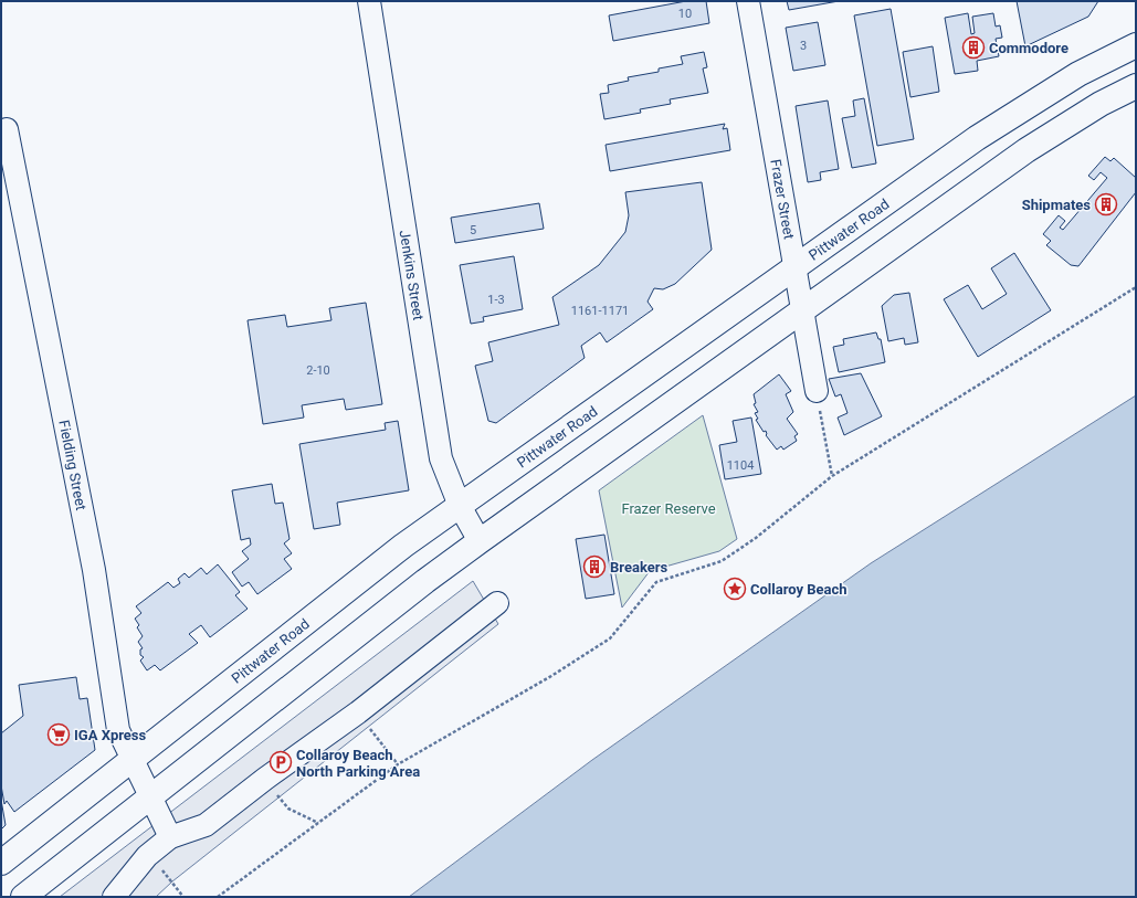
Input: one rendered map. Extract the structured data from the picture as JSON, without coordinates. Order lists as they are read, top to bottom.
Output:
{
  "streets": {
    "highway": ["Pittwater Road"],
    "street": ["Frazer Street", "Jenkins Street", "Fielding Street"]
  },
  "crossings": [
    ["Frazer Street", "Pittwater Road"],
    ["Pittwater Road", "Jenkins Street"],
    ["Pittwater Road", "Fielding Street"]
  ],
  "parks": ["Frazer Reserve"],
  "places": {
    "building": ["Commodore", "Shipmates", "Breakers"],
    "place": ["Collaroy Beach"],
    "supermarket": ["IGA Xpress"],
    "parking": ["Collaroy Beach North Parking Area"]
  },
  "house_numbers": [
    "10",
    "3",
    "5",
    "1-3",
    "1161-1171",
    "2-10",
    "1104"
  ]
}
